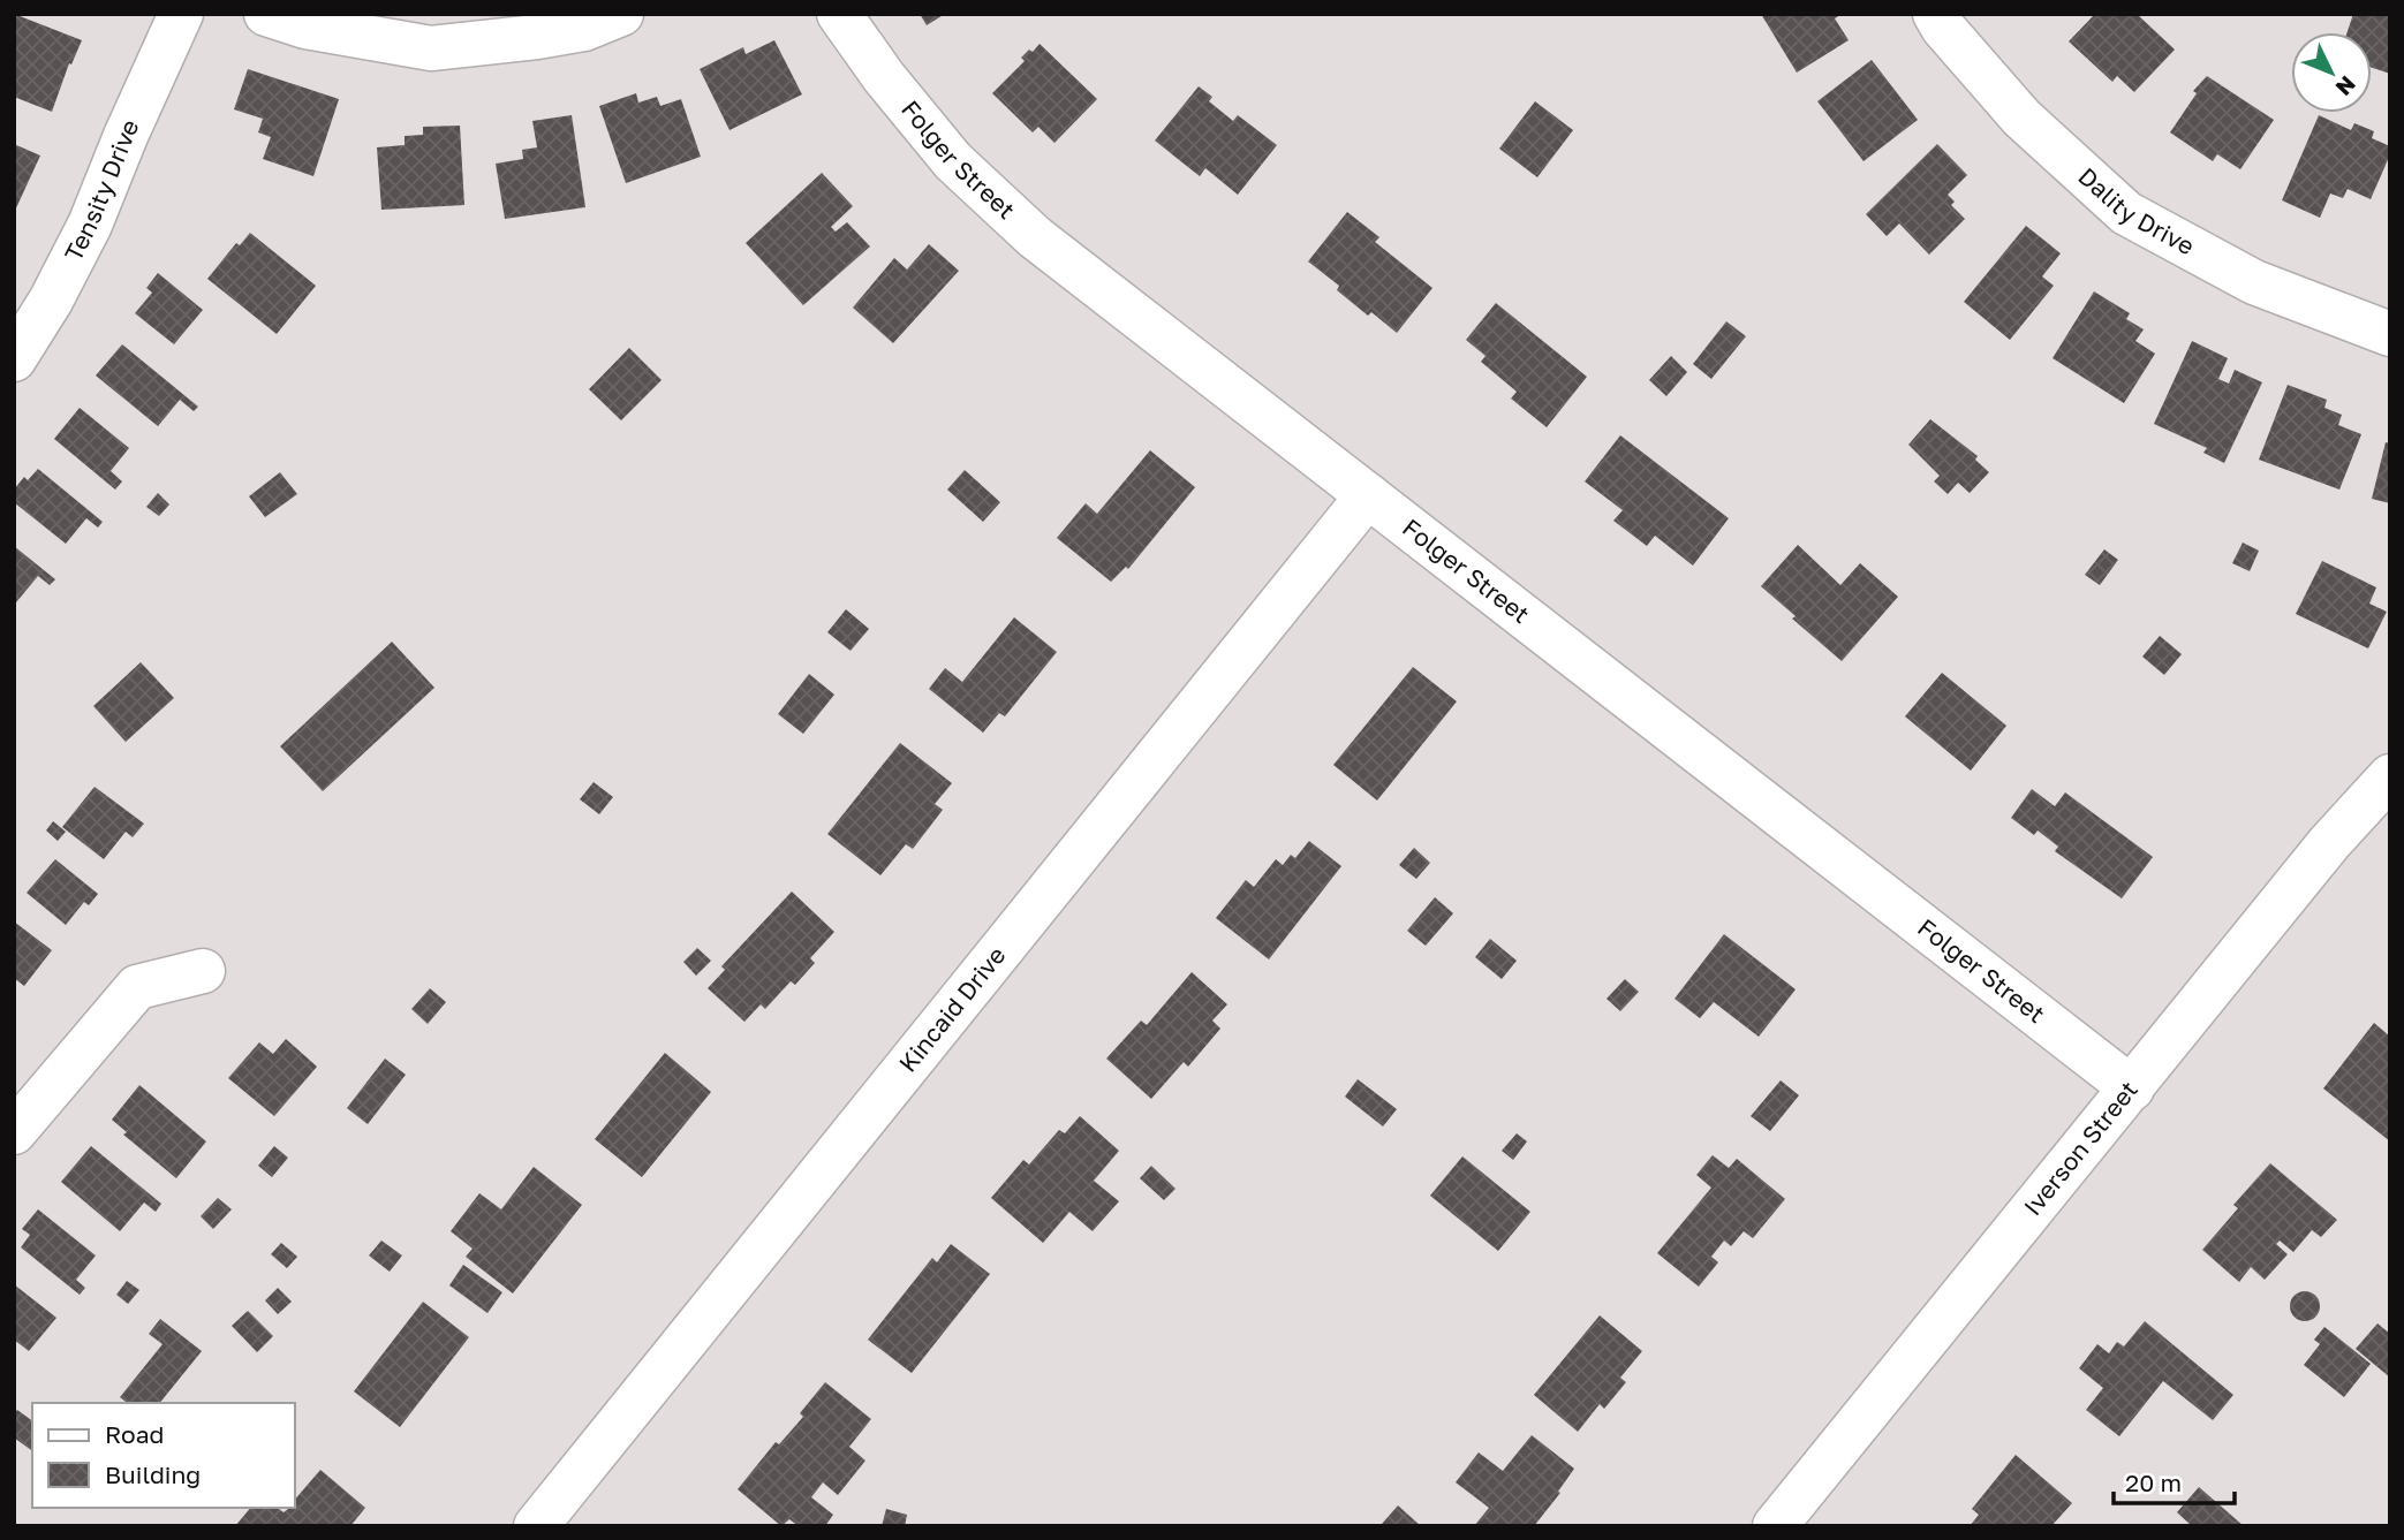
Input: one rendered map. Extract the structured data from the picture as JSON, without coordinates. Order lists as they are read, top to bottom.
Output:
{
  "streets": {
    "street": [
      "Folger Street",
      "Tensity Drive",
      "Dality Drive",
      "Kincaid Drive",
      "Iverson Street"
    ]
  },
  "crossings": [
    ["Folger Street", "Kincaid Drive"],
    ["Folger Street", "Iverson Street"]
  ],
  "legend": ["Road", "Building"],
  "scale_bar": "20 m",
  "north": "bottom right"
}
